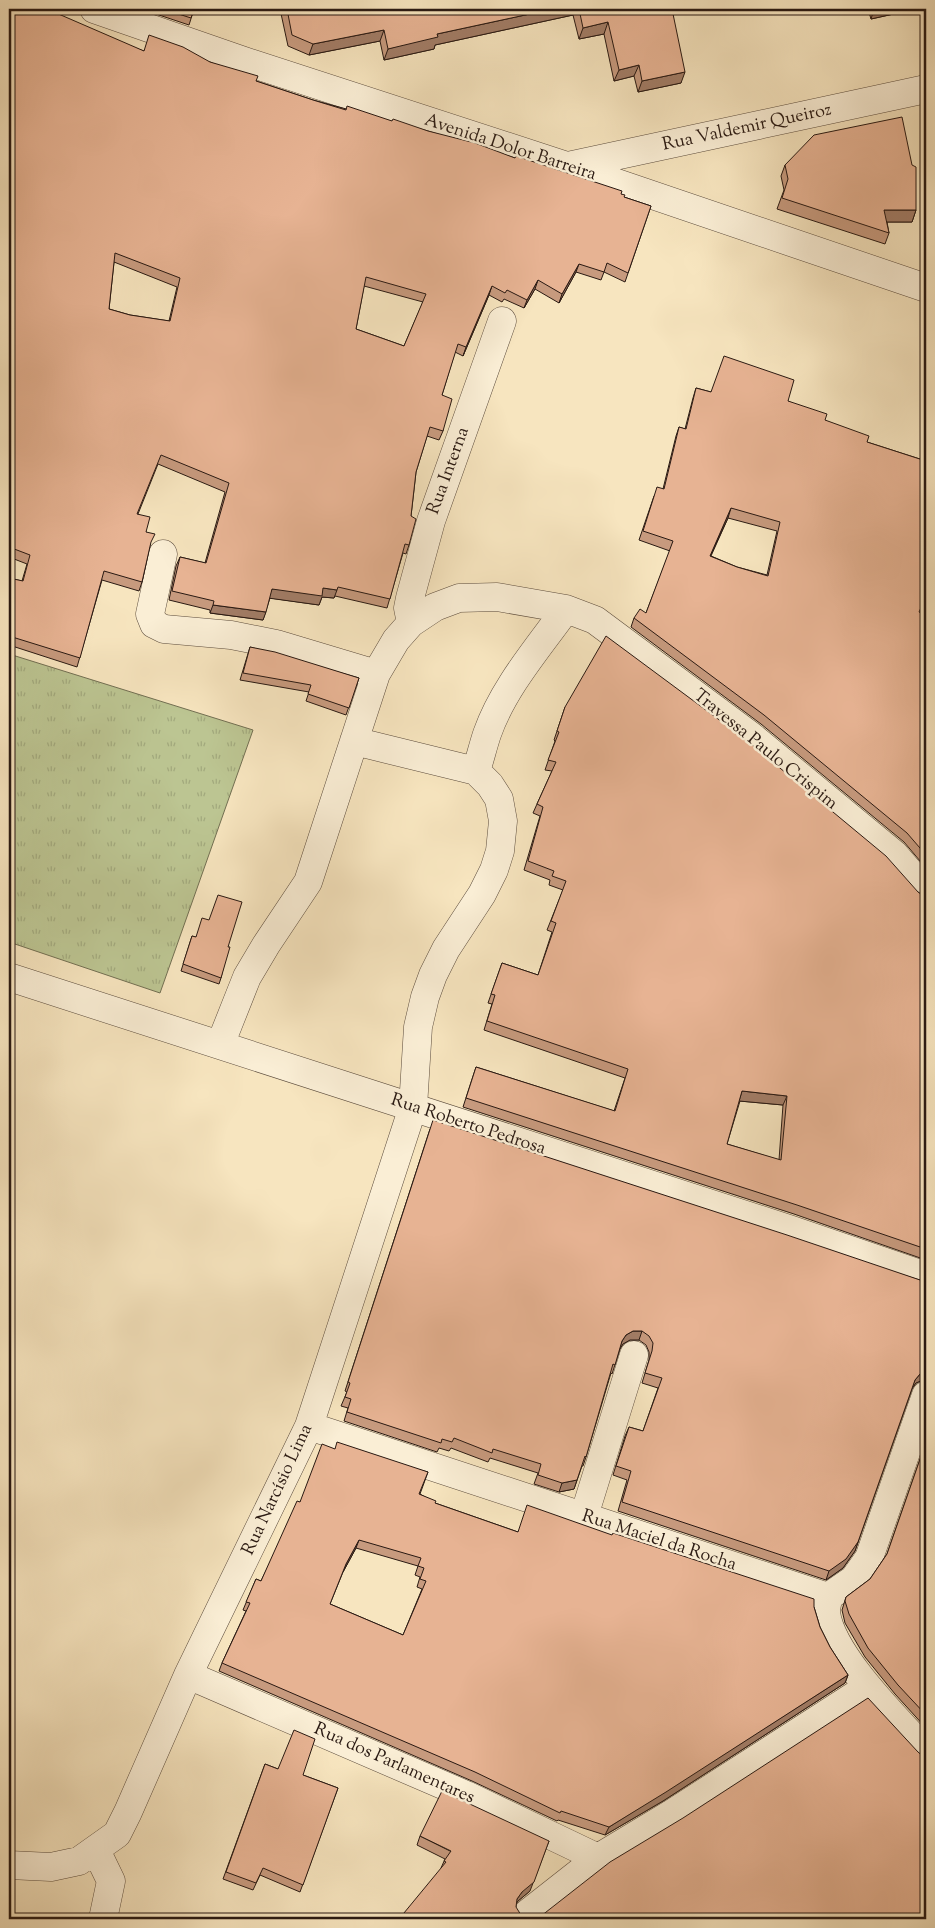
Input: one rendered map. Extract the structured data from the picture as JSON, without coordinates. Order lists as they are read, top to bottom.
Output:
{
  "streets": {
    "street": [
      "Rua Valdemir Queiroz",
      "Avenida Dolor Barreira",
      "Rua Interna",
      "Travessa Paulo Crispim",
      "Rua Roberto Pedrosa",
      "Rua Narcísio Lima",
      "Rua Maciel da Rocha",
      "Rua dos Parlamentares"
    ]
  },
  "crossings": [
    ["Rua Valdemir Queiroz", "Avenida Dolor Barreira"],
    ["Rua Interna", "Travessa Paulo Crispim"],
    ["Travessa Paulo Crispim", "Rua Roberto Pedrosa"],
    ["Rua Roberto Pedrosa", "Rua Narcísio Lima"],
    ["Rua Narcísio Lima", "Rua Maciel da Rocha"],
    ["Rua Narcísio Lima", "Rua dos Parlamentares"]
  ]
}
